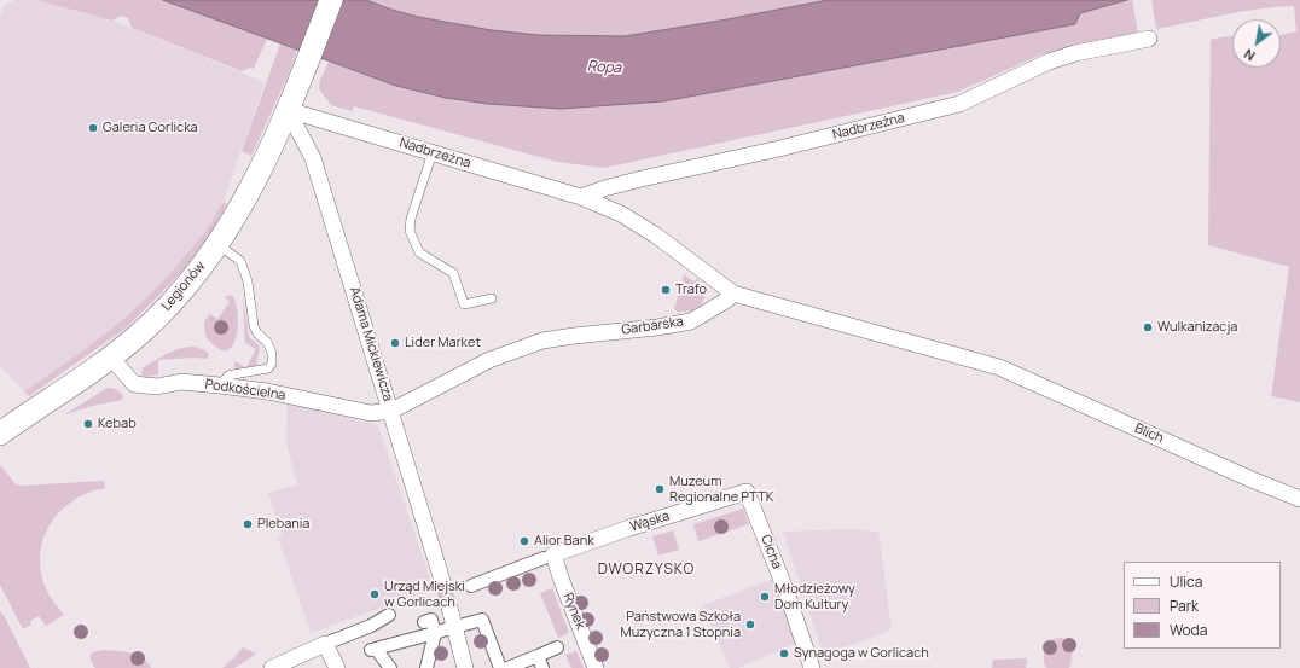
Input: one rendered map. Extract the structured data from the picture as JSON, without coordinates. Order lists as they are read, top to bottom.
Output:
{
  "streets": {
    "main road": ["Legionów"],
    "street": [
      "Nadbrzeżna",
      "Garbarska",
      "Adama Mickiewicza",
      "Podkościelna",
      "Blich",
      "Wąska",
      "Cicha",
      "Rynek"
    ]
  },
  "crossings": [
    ["Nadbrzeżna", "Legionów"],
    ["Nadbrzeżna", "Garbarska"],
    ["Nadbrzeżna", "Adama Mickiewicza"],
    ["Nadbrzeżna", "Blich"],
    ["Legionów", "Adama Mickiewicza"],
    ["Legionów", "Podkościelna"],
    ["Garbarska", "Adama Mickiewicza"],
    ["Garbarska", "Podkościelna"],
    ["Garbarska", "Blich"],
    ["Adama Mickiewicza", "Podkościelna"],
    ["Wąska", "Cicha"],
    ["Wąska", "Rynek"]
  ],
  "districts": ["DWORZYSKO"],
  "water": ["Ropa"],
  "places": [
    "Galeria Gorlicka",
    "Trafo",
    "Wulkanizacja",
    "Lider Market",
    "Kebab",
    "Muzeum Regionalne PTTK",
    "Plebania",
    "Alior Bank",
    "Urząd Miejski w Gorlicach",
    "Młodzieżowy Dom Kultury",
    "Państwowa Szkoła Muzyczna 1 Stopnia",
    "Synagoga w Gorlicach"
  ],
  "legend": ["Ulica", "Park", "Woda"],
  "north": "bottom left"
}
